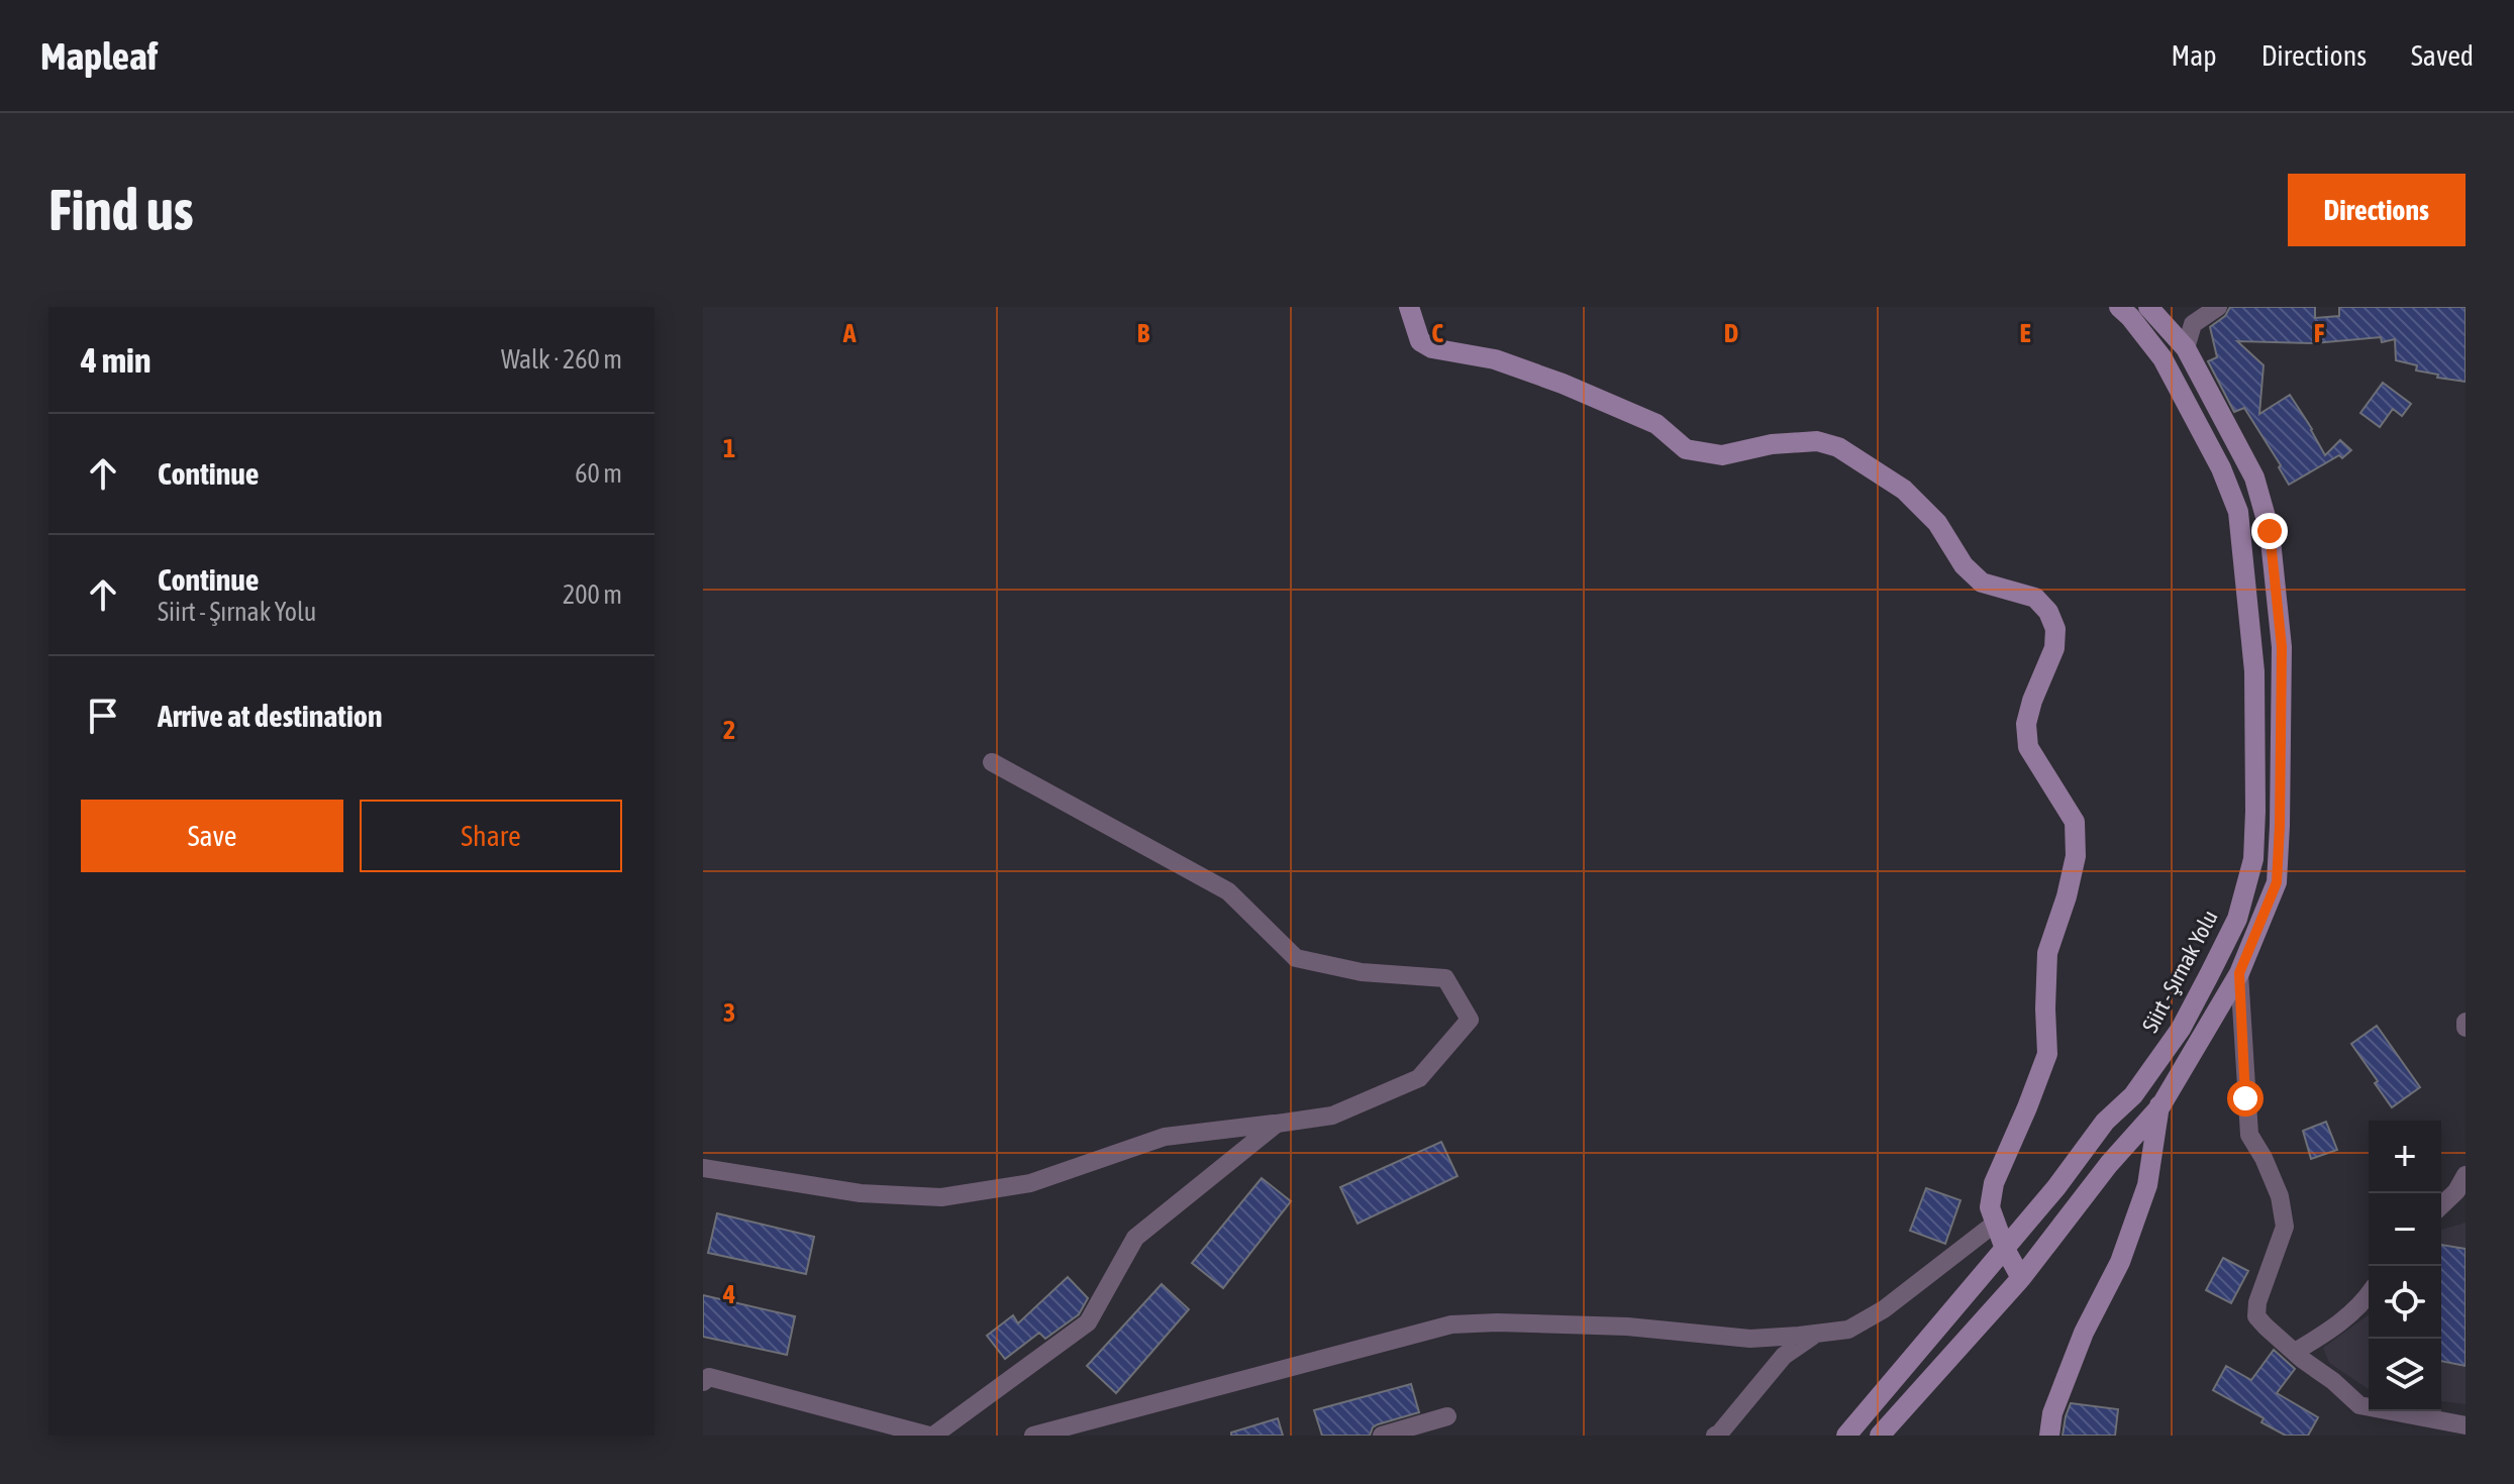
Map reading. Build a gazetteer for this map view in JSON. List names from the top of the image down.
{
  "streets": {
    "street": ["Siirt - Şırnak Yolu"]
  },
  "page": {
    "header": "Mapleaf",
    "nav": ["Map", "Directions", "Saved"],
    "buttons": [
      "Directions",
      ["Save", "Share"]
    ],
    "title": "Find us",
    "heading": ["4 min", "Walk · 260 m"],
    "list": [
      ["Continue", "60 m"],
      ["Continue", "Siirt - Şırnak Yolu", "200 m"],
      "Arrive at destination"
    ],
    "map_buttons": ["+", "−"]
  },
  "grid": {
    "columns": [
      "A",
      "B",
      "C",
      "D",
      "E",
      "F"
    ],
    "rows": [
      "1",
      "2",
      "3",
      "4"
    ]
  }
}
